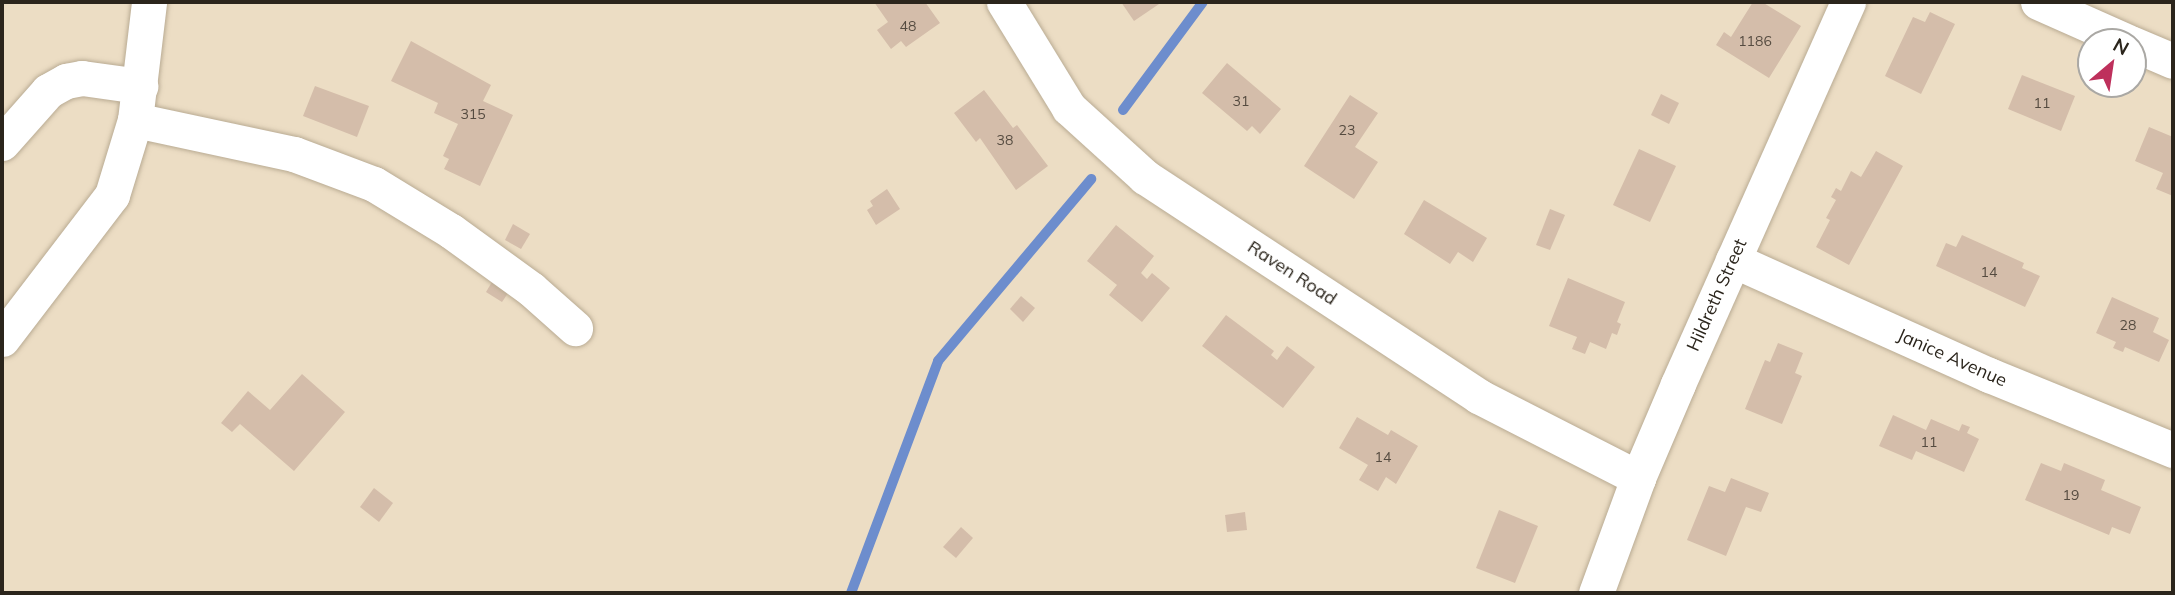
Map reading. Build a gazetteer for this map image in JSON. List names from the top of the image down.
{
  "streets": {
    "street": ["Raven Road", "Hildreth Street", "Janice Avenue"]
  },
  "crossings": [
    ["Raven Road", "Hildreth Street"],
    ["Hildreth Street", "Janice Avenue"]
  ],
  "house_numbers": [
    "48",
    "1186",
    "31",
    "11",
    "315",
    "23",
    "38",
    "14",
    "28",
    "11",
    "14",
    "19"
  ],
  "north": "top right"
}
